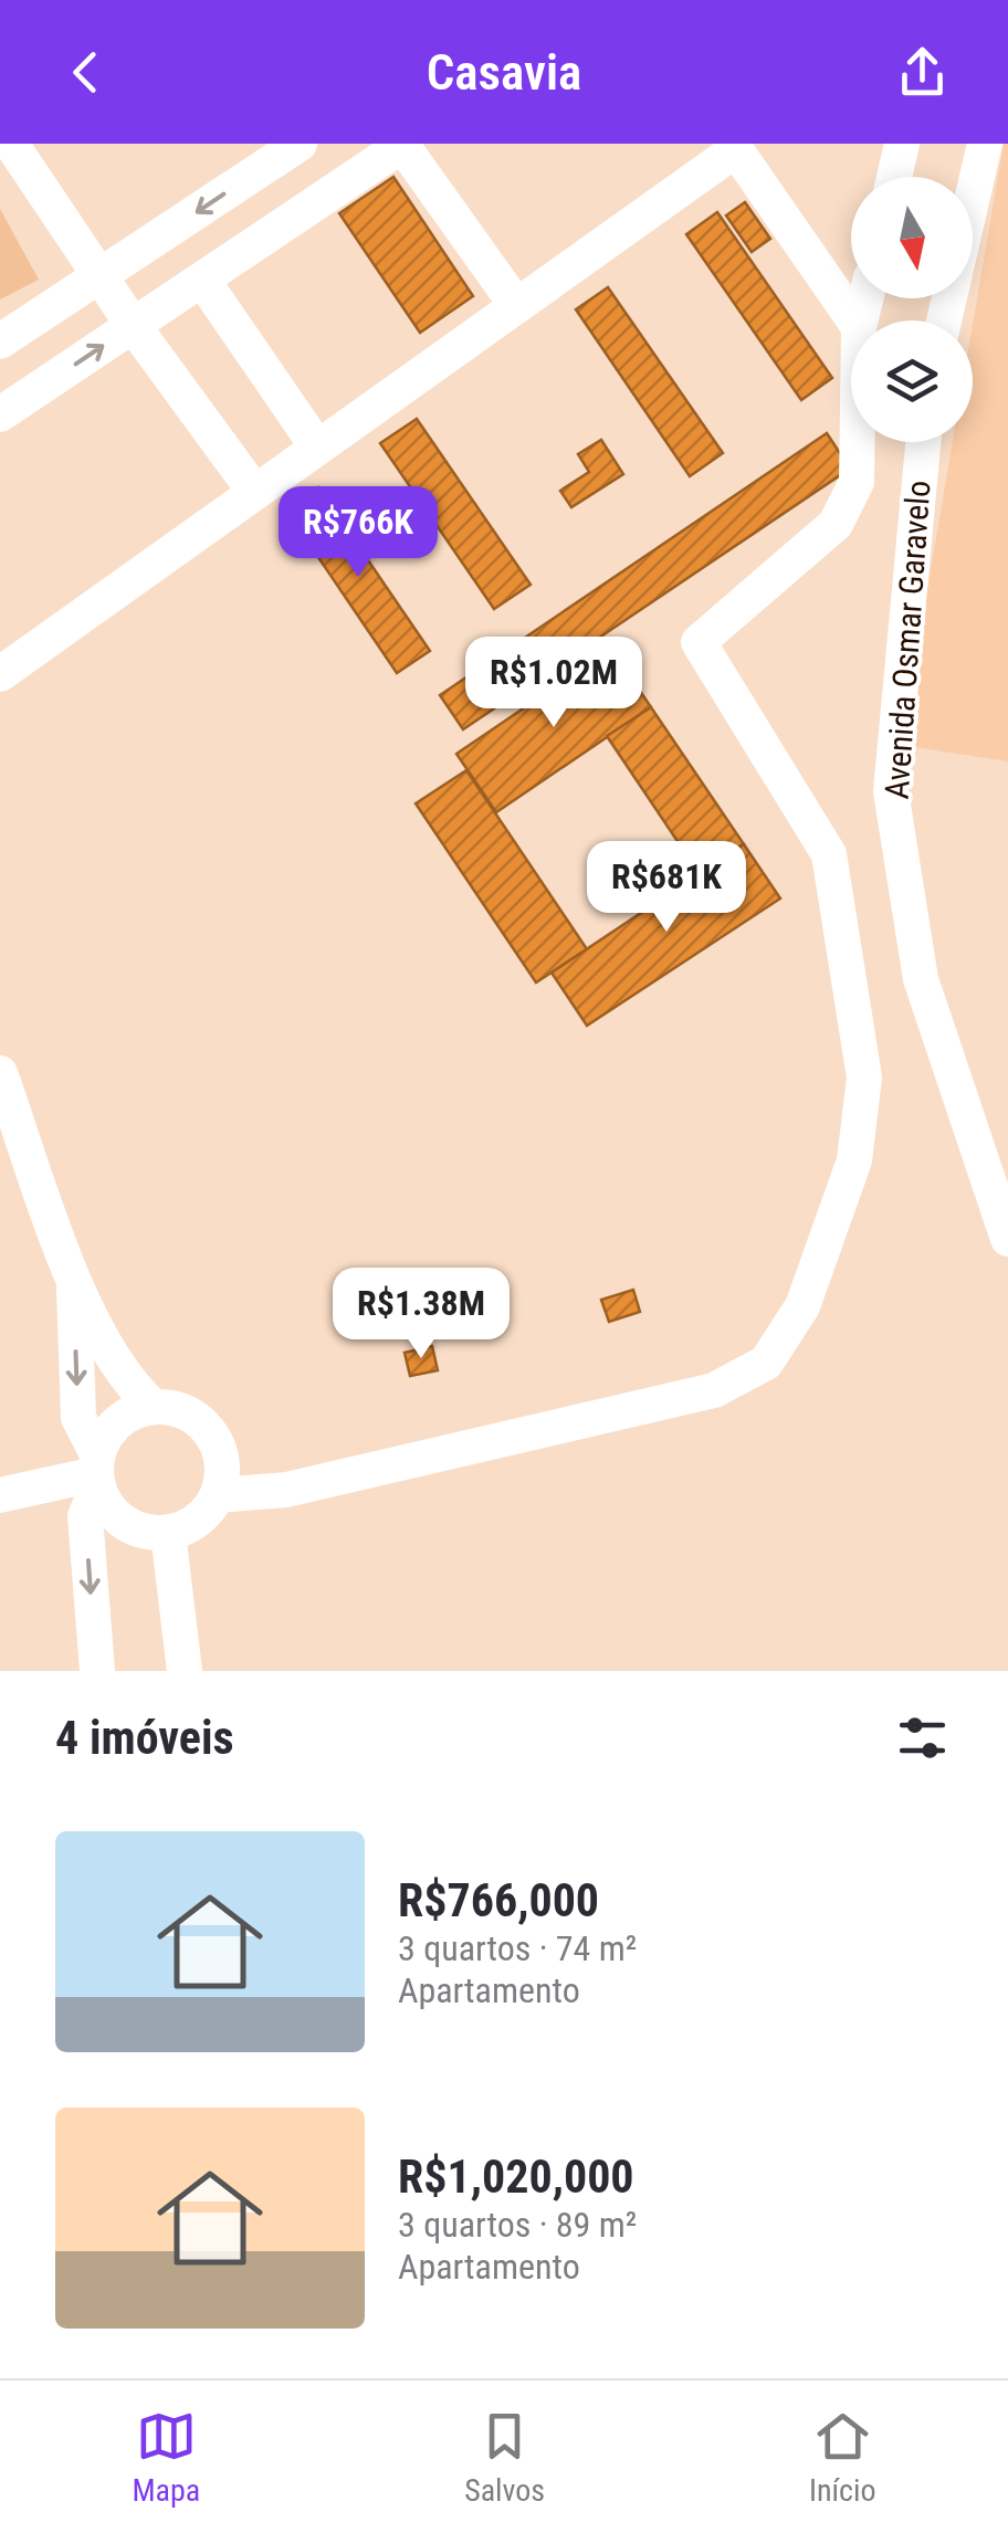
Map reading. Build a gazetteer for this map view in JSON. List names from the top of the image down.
{
  "streets": {
    "street": ["Avenida Osmar Garavelo"]
  },
  "north": "bottom",
  "page": {
    "header": "Casavia",
    "price": [
      "R$766K",
      "R$1.02M",
      "R$681K",
      "R$1.38M"
    ],
    "heading": "4 imóveis",
    "list": [
      {
        "name": "R$766,000",
        "note": "3 quartos · 74 m² · Apartamento"
      },
      {
        "name": "R$1,020,000",
        "note": "3 quartos · 89 m² · Apartamento"
      }
    ],
    "tabs": ["Mapa", "Salvos", "Início"]
  }
}
